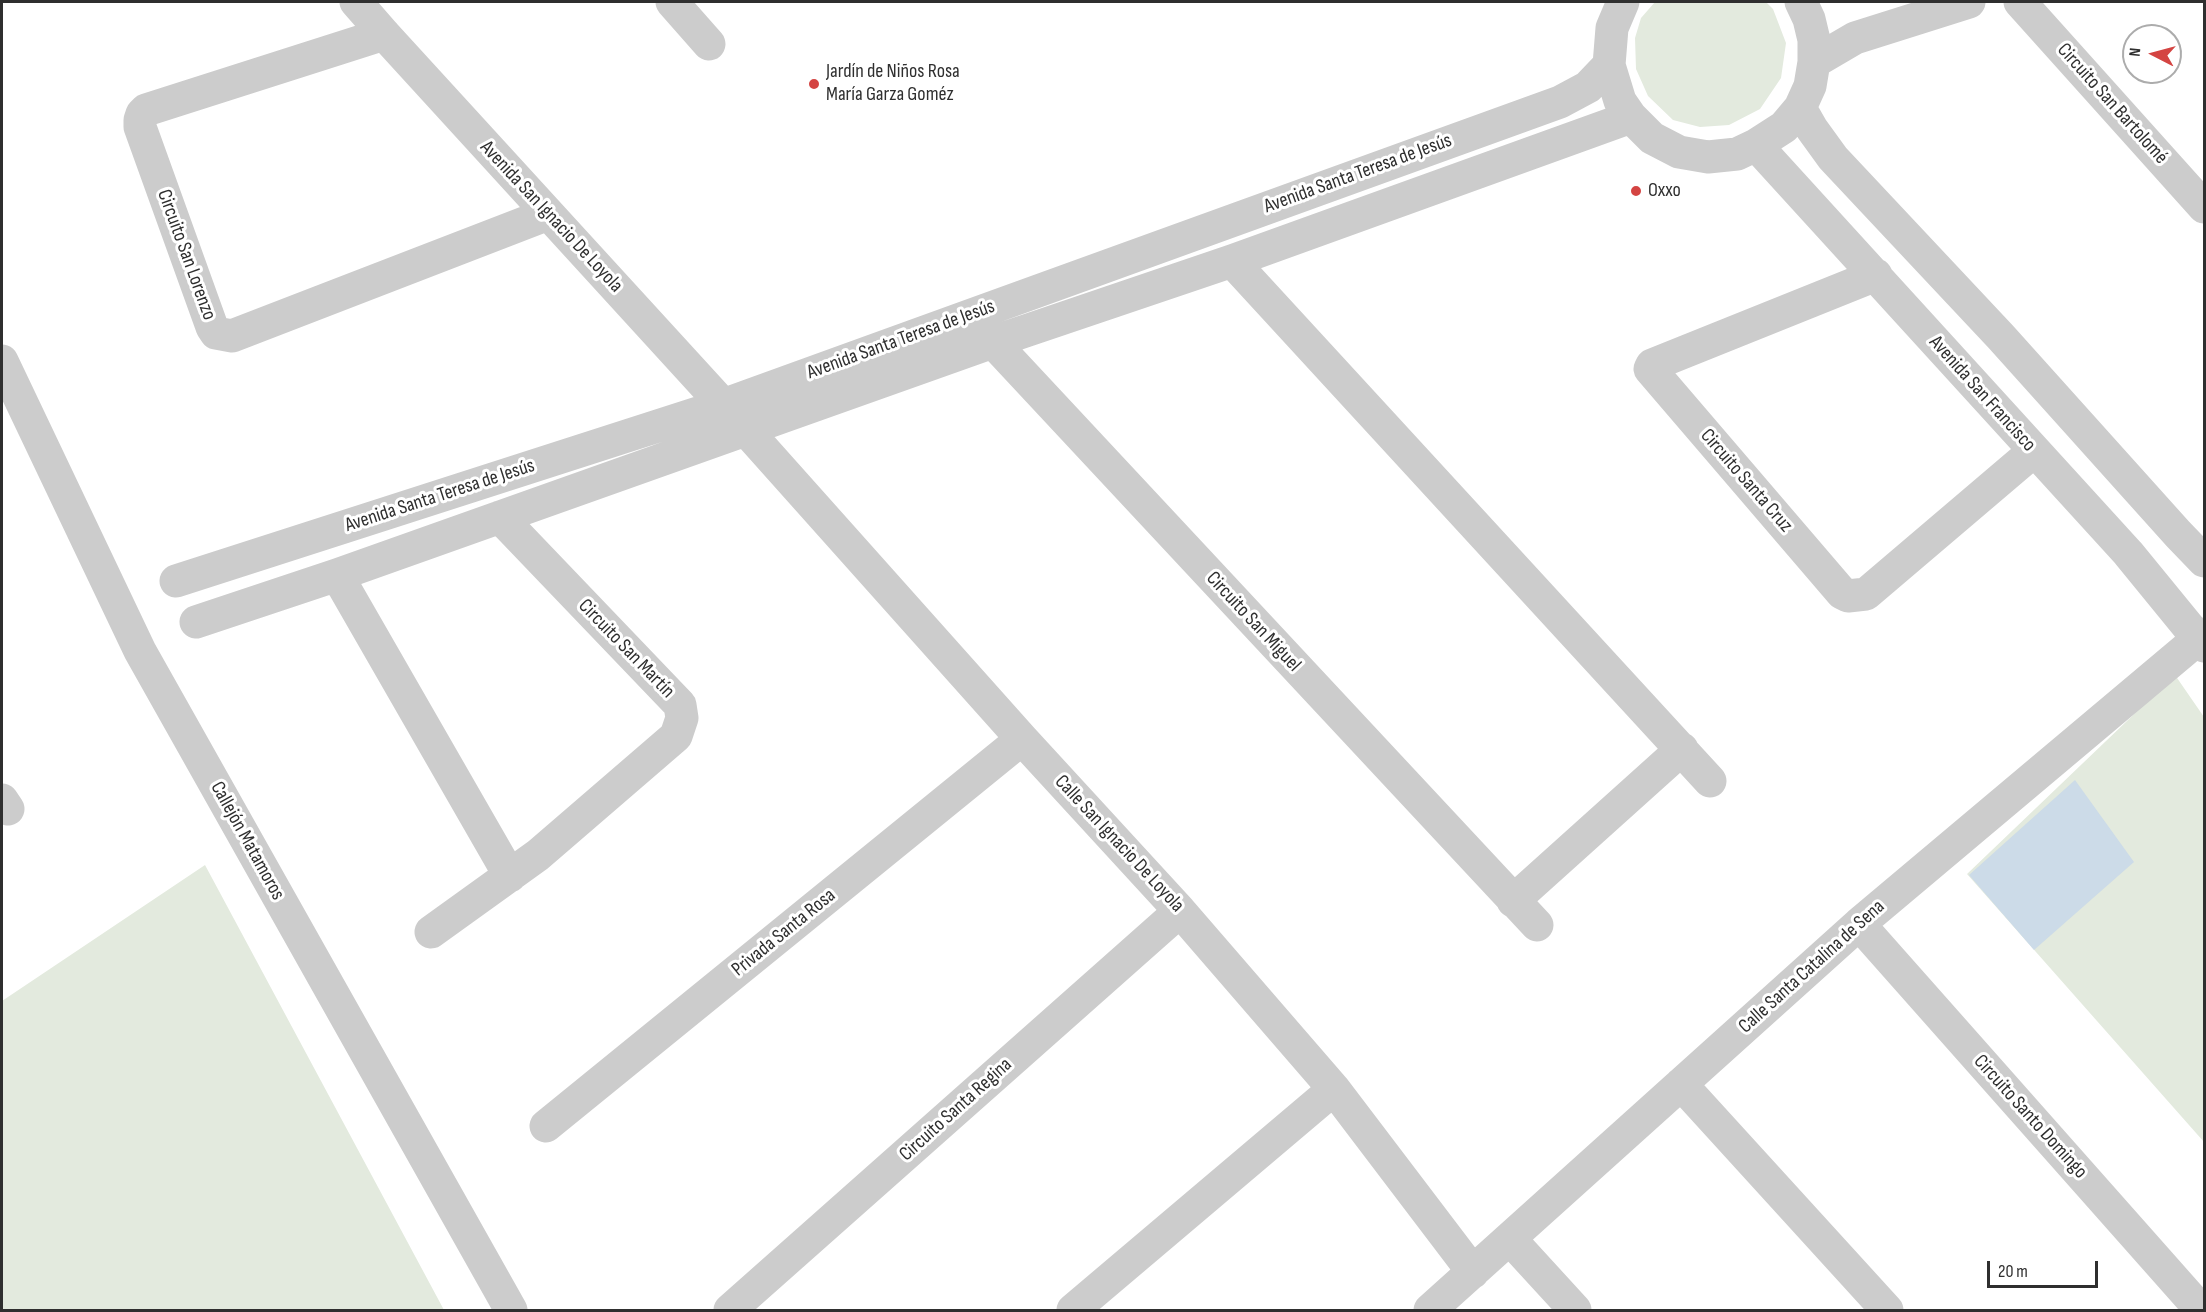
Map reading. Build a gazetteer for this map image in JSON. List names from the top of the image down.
{
  "streets": {
    "street": [
      "Circuito San Bartolomé",
      "Avenida Santa Teresa de Jesús",
      "Avenida San Ignacio De Loyola",
      "Circuito San Lorenzo",
      "Avenida San Francisco",
      "Circuito Santa Cruz",
      "Circuito San Miguel",
      "Circuito San Martín",
      "Callejón Matamoros",
      "Calle San Ignacio De Loyola",
      "Privada Santa Rosa",
      "Calle Santa Catalina de Sena",
      "Circuito Santa Regina",
      "Circuito Santo Domingo"
    ]
  },
  "crossings": [
    ["Avenida Santa Teresa de Jesús", "Avenida San Ignacio De Loyola"],
    ["Avenida Santa Teresa de Jesús", "Circuito San Miguel"],
    ["Avenida Santa Teresa de Jesús", "Circuito San Martín"],
    ["Avenida Santa Teresa de Jesús", "Calle San Ignacio De Loyola"],
    ["Avenida San Ignacio De Loyola", "Circuito San Lorenzo"],
    ["Avenida San Ignacio De Loyola", "Calle San Ignacio De Loyola"],
    ["Avenida San Francisco", "Circuito Santa Cruz"],
    ["Avenida San Francisco", "Calle Santa Catalina de Sena"],
    ["Calle San Ignacio De Loyola", "Privada Santa Rosa"],
    ["Calle San Ignacio De Loyola", "Calle Santa Catalina de Sena"],
    ["Calle San Ignacio De Loyola", "Circuito Santa Regina"],
    ["Calle Santa Catalina de Sena", "Circuito Santo Domingo"]
  ],
  "places": ["Jardín de Niños Rosa María Garza Goméz", "Oxxo"],
  "scale_bar": "20 m",
  "north": "left"
}
